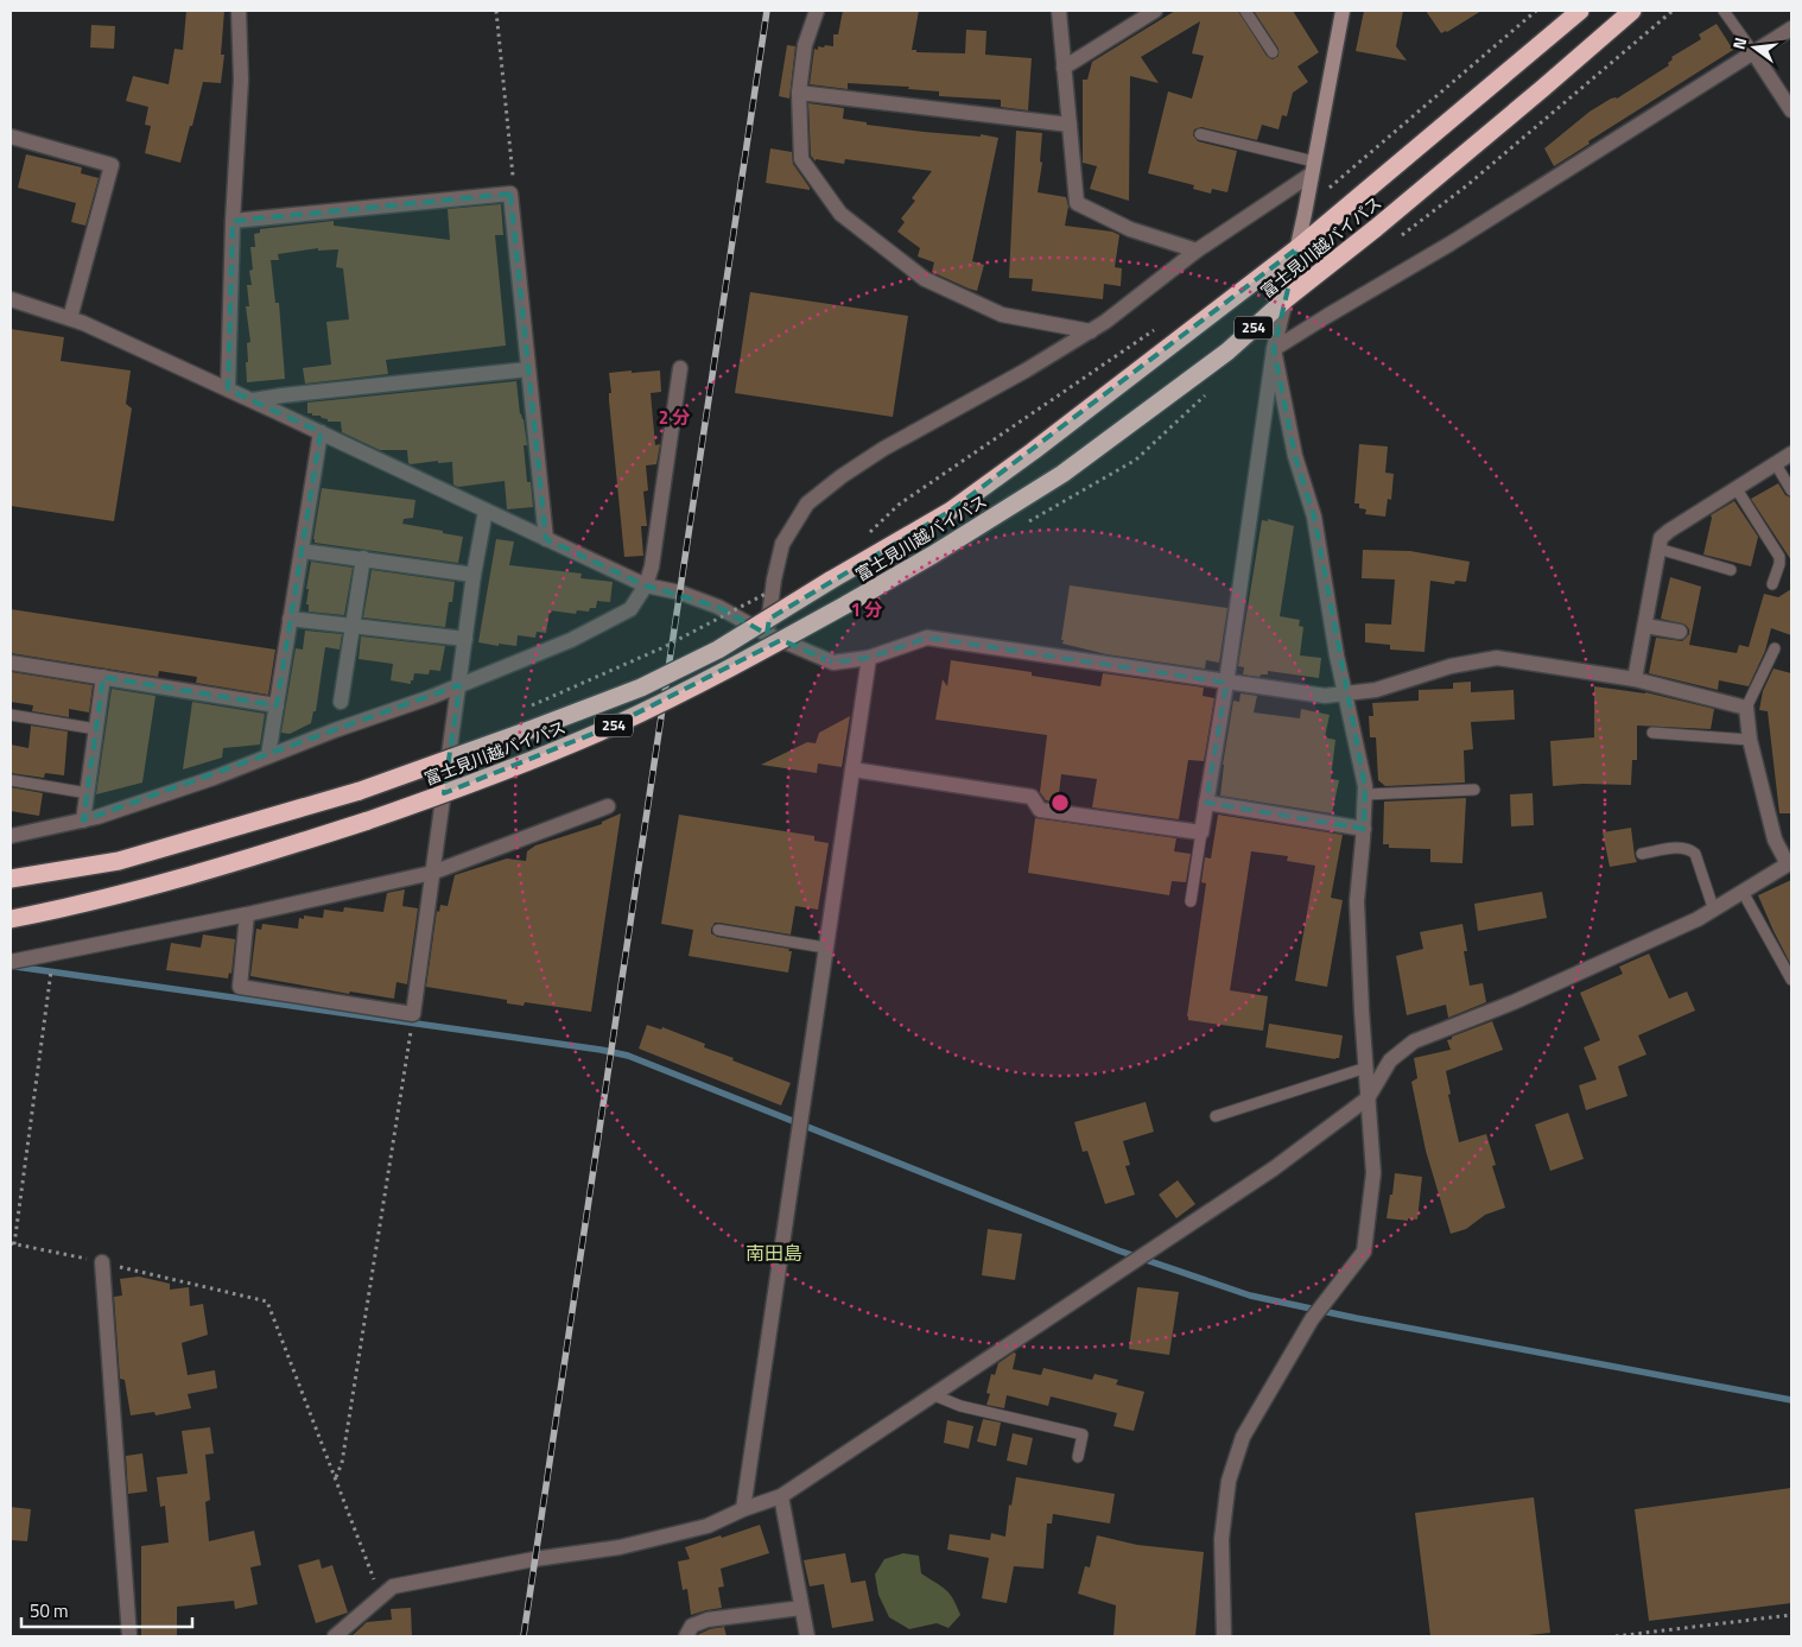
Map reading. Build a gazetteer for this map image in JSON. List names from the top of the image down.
{
  "streets": {
    "highway": ["富士見川越バイパス", "254"]
  },
  "districts": ["南田島"],
  "scale_bar": "50 m",
  "north": "left",
  "rings": ["2 分", "1 分"]
}
